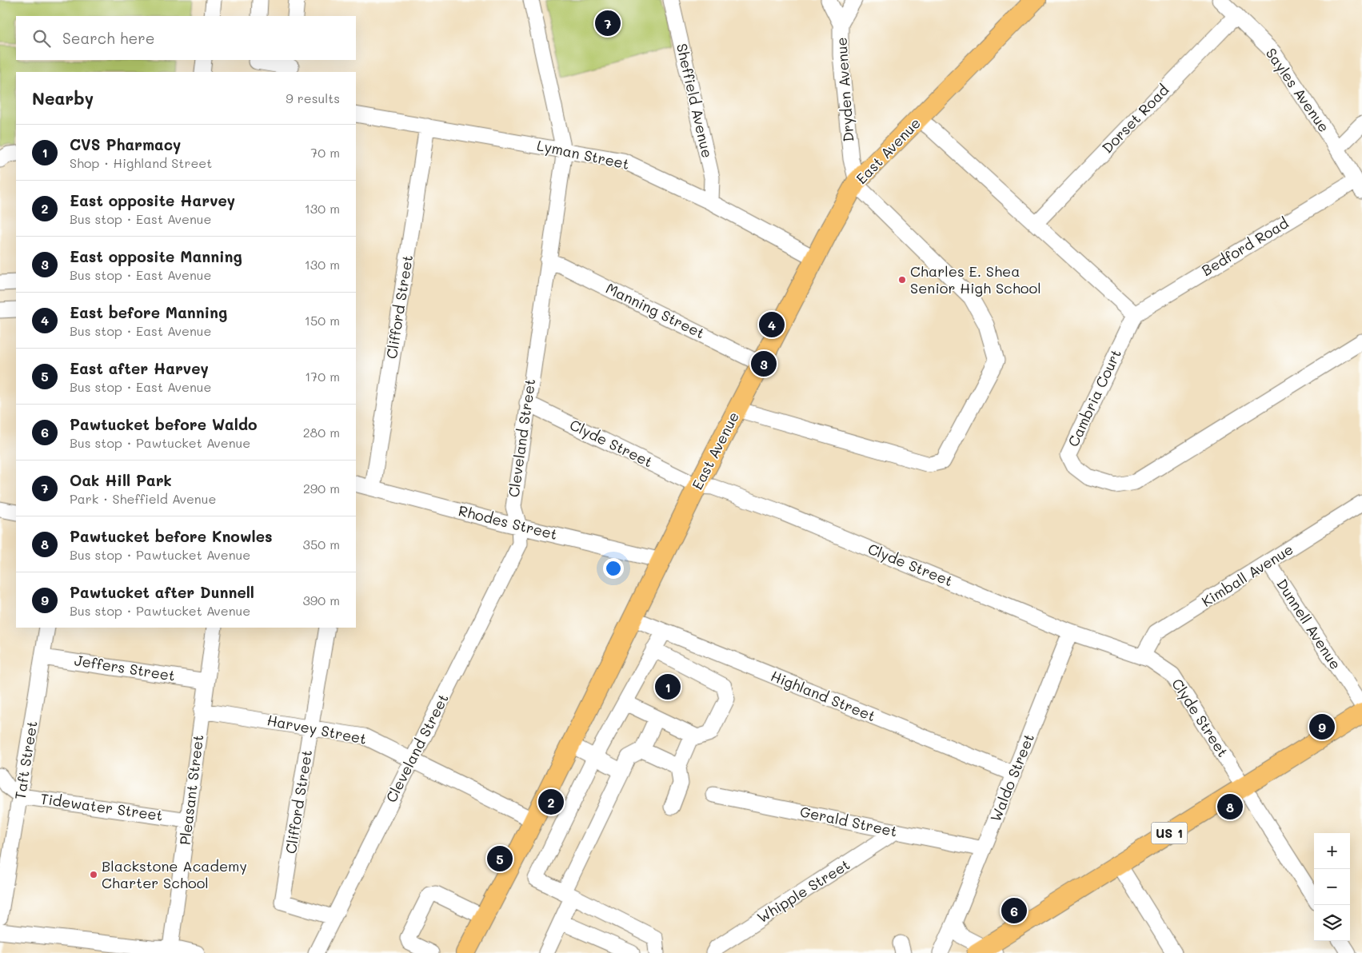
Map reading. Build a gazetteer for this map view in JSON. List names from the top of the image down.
{
  "streets": {
    "main road": ["East Avenue", "US 1"],
    "street": [
      "Dryden Avenue",
      "Sayles Avenue",
      "Sheffield Avenue",
      "Dorset Road",
      "Lyman Street",
      "Bedford Road",
      "Clifford Street",
      "Manning Street",
      "Cambria Court",
      "Cleveland Street",
      "Clyde Street",
      "Rhodes Street",
      "Kimball Avenue",
      "Dunnell Avenue",
      "Jeffers Street",
      "Highland Street",
      "Harvey Street",
      "Taft Street",
      "Waldo Street",
      "Pleasant Street",
      "Tidewater Street",
      "Gerald Street",
      "Whipple Street"
    ]
  },
  "crossings": [
    ["Dryden Avenue", "East Avenue"],
    ["Sayles Avenue", "Dorset Road"],
    ["Sayles Avenue", "Bedford Road"],
    ["Sheffield Avenue", "Lyman Street"],
    ["East Avenue", "Lyman Street"],
    ["East Avenue", "Manning Street"],
    ["East Avenue", "Clyde Street"],
    ["East Avenue", "Rhodes Street"],
    ["East Avenue", "Highland Street"],
    ["East Avenue", "Harvey Street"],
    ["Lyman Street", "Clifford Street"],
    ["Lyman Street", "Cleveland Street"],
    ["Bedford Road", "Cambria Court"],
    ["Clifford Street", "Cleveland Street"],
    ["Clifford Street", "Rhodes Street"],
    ["Clifford Street", "Harvey Street"],
    ["Manning Street", "Cleveland Street"],
    ["Cleveland Street", "Clyde Street"],
    ["Cleveland Street", "Rhodes Street"],
    ["Cleveland Street", "Harvey Street"],
    ["Clyde Street", "Kimball Avenue"],
    ["Clyde Street", "Waldo Street"],
    ["Clyde Street", "US 1"],
    ["Kimball Avenue", "Dunnell Avenue"],
    ["Jeffers Street", "Taft Street"],
    ["Jeffers Street", "Pleasant Street"],
    ["Highland Street", "Waldo Street"],
    ["Harvey Street", "Pleasant Street"],
    ["Taft Street", "Tidewater Street"],
    ["Waldo Street", "Gerald Street"],
    ["Pleasant Street", "Tidewater Street"],
    ["Gerald Street", "Whipple Street"]
  ],
  "places": ["Charles E. Shea Senior High School", "Blackstone Academy Charter School"],
  "page": {
    "pins": [
      "7",
      "4",
      "3",
      "1",
      "9",
      "2",
      "8",
      "5",
      "6"
    ],
    "search": "Search here",
    "heading": ["Nearby", "9 results"],
    "list": [
      {
        "mark": "1",
        "name": "CVS Pharmacy",
        "note": "Shop · Highland Street",
        "value": "70 m"
      },
      {
        "mark": "2",
        "name": "East opposite Harvey",
        "note": "Bus stop · East Avenue",
        "value": "130 m"
      },
      {
        "mark": "3",
        "name": "East opposite Manning",
        "note": "Bus stop · East Avenue",
        "value": "130 m"
      },
      {
        "mark": "4",
        "name": "East before Manning",
        "note": "Bus stop · East Avenue",
        "value": "150 m"
      },
      {
        "mark": "5",
        "name": "East after Harvey",
        "note": "Bus stop · East Avenue",
        "value": "170 m"
      },
      {
        "mark": "6",
        "name": "Pawtucket before Waldo",
        "note": "Bus stop · Pawtucket Avenue",
        "value": "280 m"
      },
      {
        "mark": "7",
        "name": "Oak Hill Park",
        "note": "Park · Sheffield Avenue",
        "value": "290 m"
      },
      {
        "mark": "8",
        "name": "Pawtucket before Knowles",
        "note": "Bus stop · Pawtucket Avenue",
        "value": "350 m"
      },
      {
        "mark": "9",
        "name": "Pawtucket after Dunnell",
        "note": "Bus stop · Pawtucket Avenue",
        "value": "390 m"
      }
    ],
    "map_buttons": ["+", "−"]
  }
}
